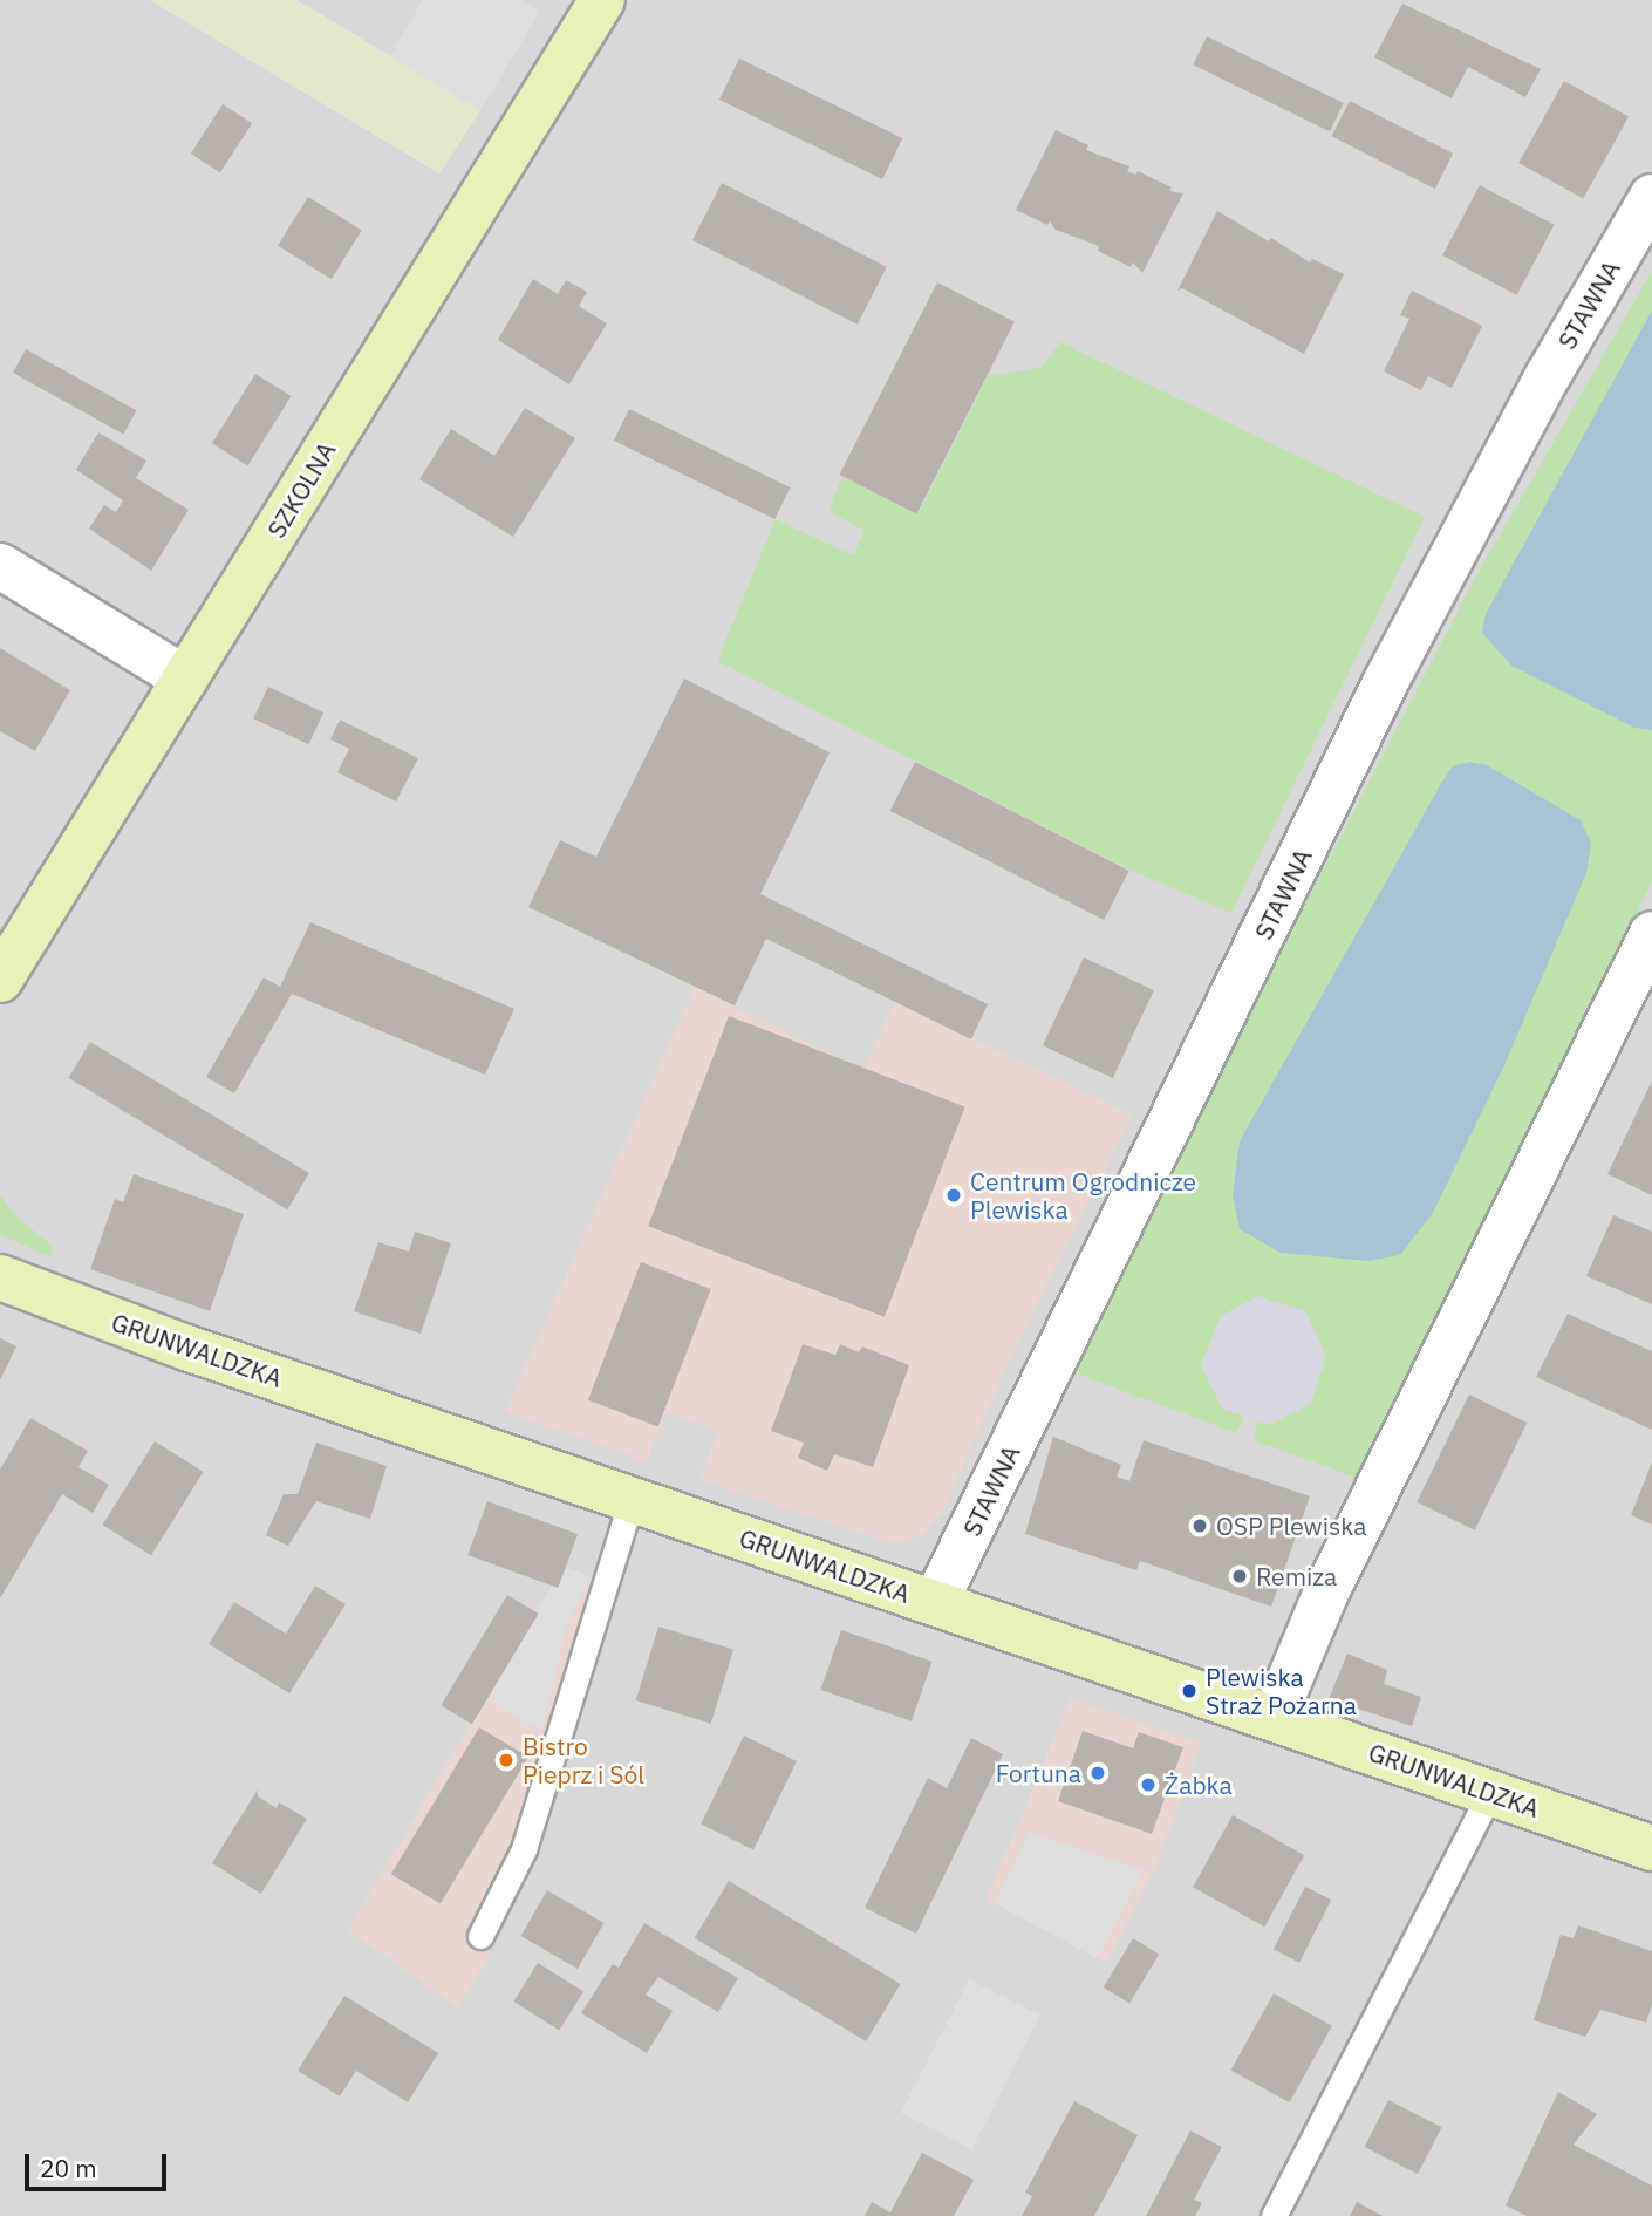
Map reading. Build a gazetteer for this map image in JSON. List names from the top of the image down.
{
  "streets": {
    "street": ["STAWNA", "SZKOLNA", "GRUNWALDZKA"]
  },
  "crossings": [
    ["STAWNA", "GRUNWALDZKA"]
  ],
  "places": [
    "Centrum Ogrodnicze Plewiska",
    "OSP Plewiska",
    "Remiza",
    "Plewiska Straż Pożarna",
    "Bistro Pieprz i Sól",
    "Fortuna",
    "Żabka"
  ],
  "scale_bar": "20 m"
}
